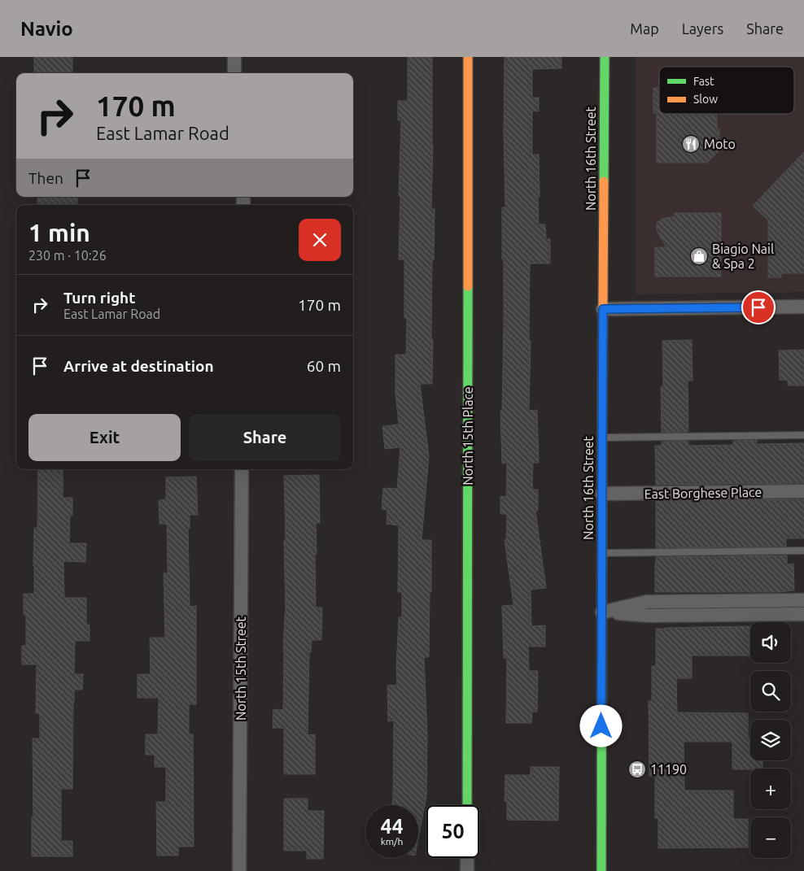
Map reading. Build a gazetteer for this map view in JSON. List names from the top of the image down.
{
  "streets": {
    "main road": ["North 16th Street", "North 15th Place"],
    "street": ["East Borghese Place", "North 15th Street"]
  },
  "crossings": [
    ["North 16th Street", "East Borghese Place"]
  ],
  "places": {
    "restaurant": ["Moto"],
    "shop": ["Biagio Nail & Spa 2"],
    "bus stop": ["11190"]
  },
  "legend": ["Fast", "Slow"],
  "page": {
    "header": "Navio",
    "nav": ["Map", "Layers", "Share"],
    "turn": ["170 m", "East Lamar Road"],
    "then": "Then",
    "heading": ["1 min", "230 m · 10:26"],
    "list": [
      {
        "name": "Turn right",
        "note": "East Lamar Road",
        "value": "170 m"
      },
      {
        "name": "Arrive at destination",
        "value": "60 m"
      }
    ],
    "buttons": ["Exit", "Share"],
    "map_buttons": ["+", "−"],
    "speed": "44 km/h",
    "limit": "50"
  }
}
